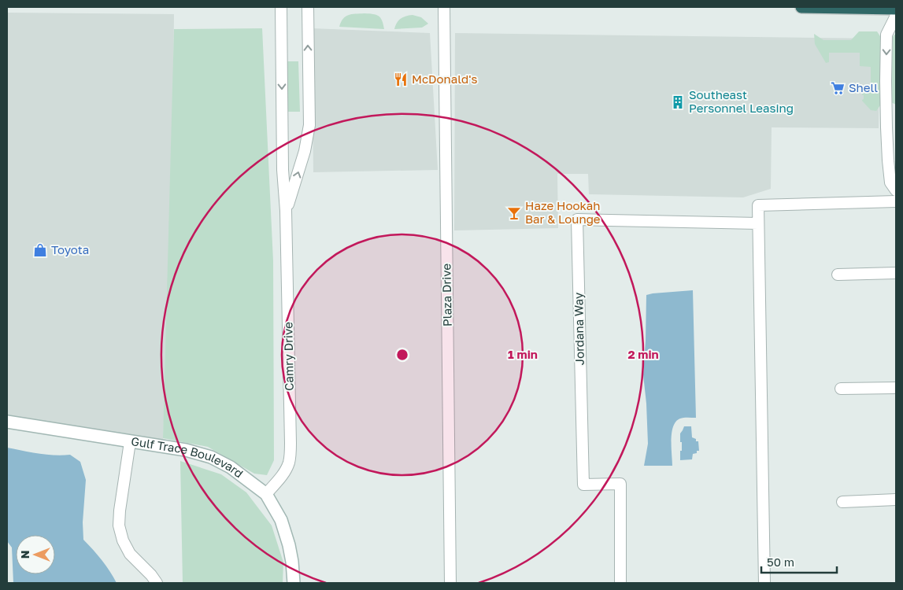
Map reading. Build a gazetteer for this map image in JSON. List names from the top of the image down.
{
  "streets": {
    "street": [
      "Plaza Drive",
      "Jordana Way",
      "Camry Drive",
      "Gulf Trace Boulevard"
    ]
  },
  "crossings": [
    ["Camry Drive", "Gulf Trace Boulevard"]
  ],
  "places": {
    "restaurant": ["McDonald's"],
    "supermarket": ["Shell"],
    "building": ["Southeast Personnel Leasing"],
    "bar": ["Haze Hookah Bar & Lounge"],
    "shop": ["Toyota"]
  },
  "scale_bar": "50 m",
  "north": "left",
  "rings": ["1 min", "2 min"]
}
